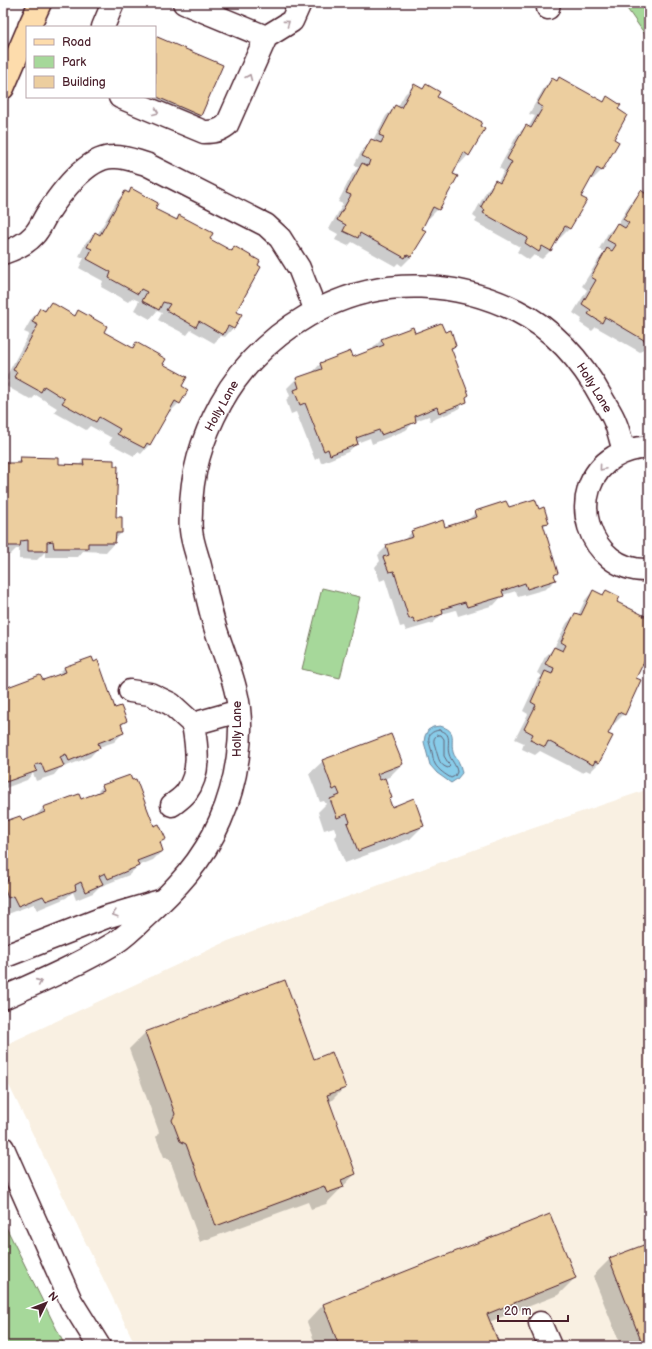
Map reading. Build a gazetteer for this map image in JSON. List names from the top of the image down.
{
  "streets": {
    "street": ["Holly Lane"]
  },
  "legend": ["Road", "Park", "Building"],
  "scale_bar": "20 m",
  "north": "top right"
}
